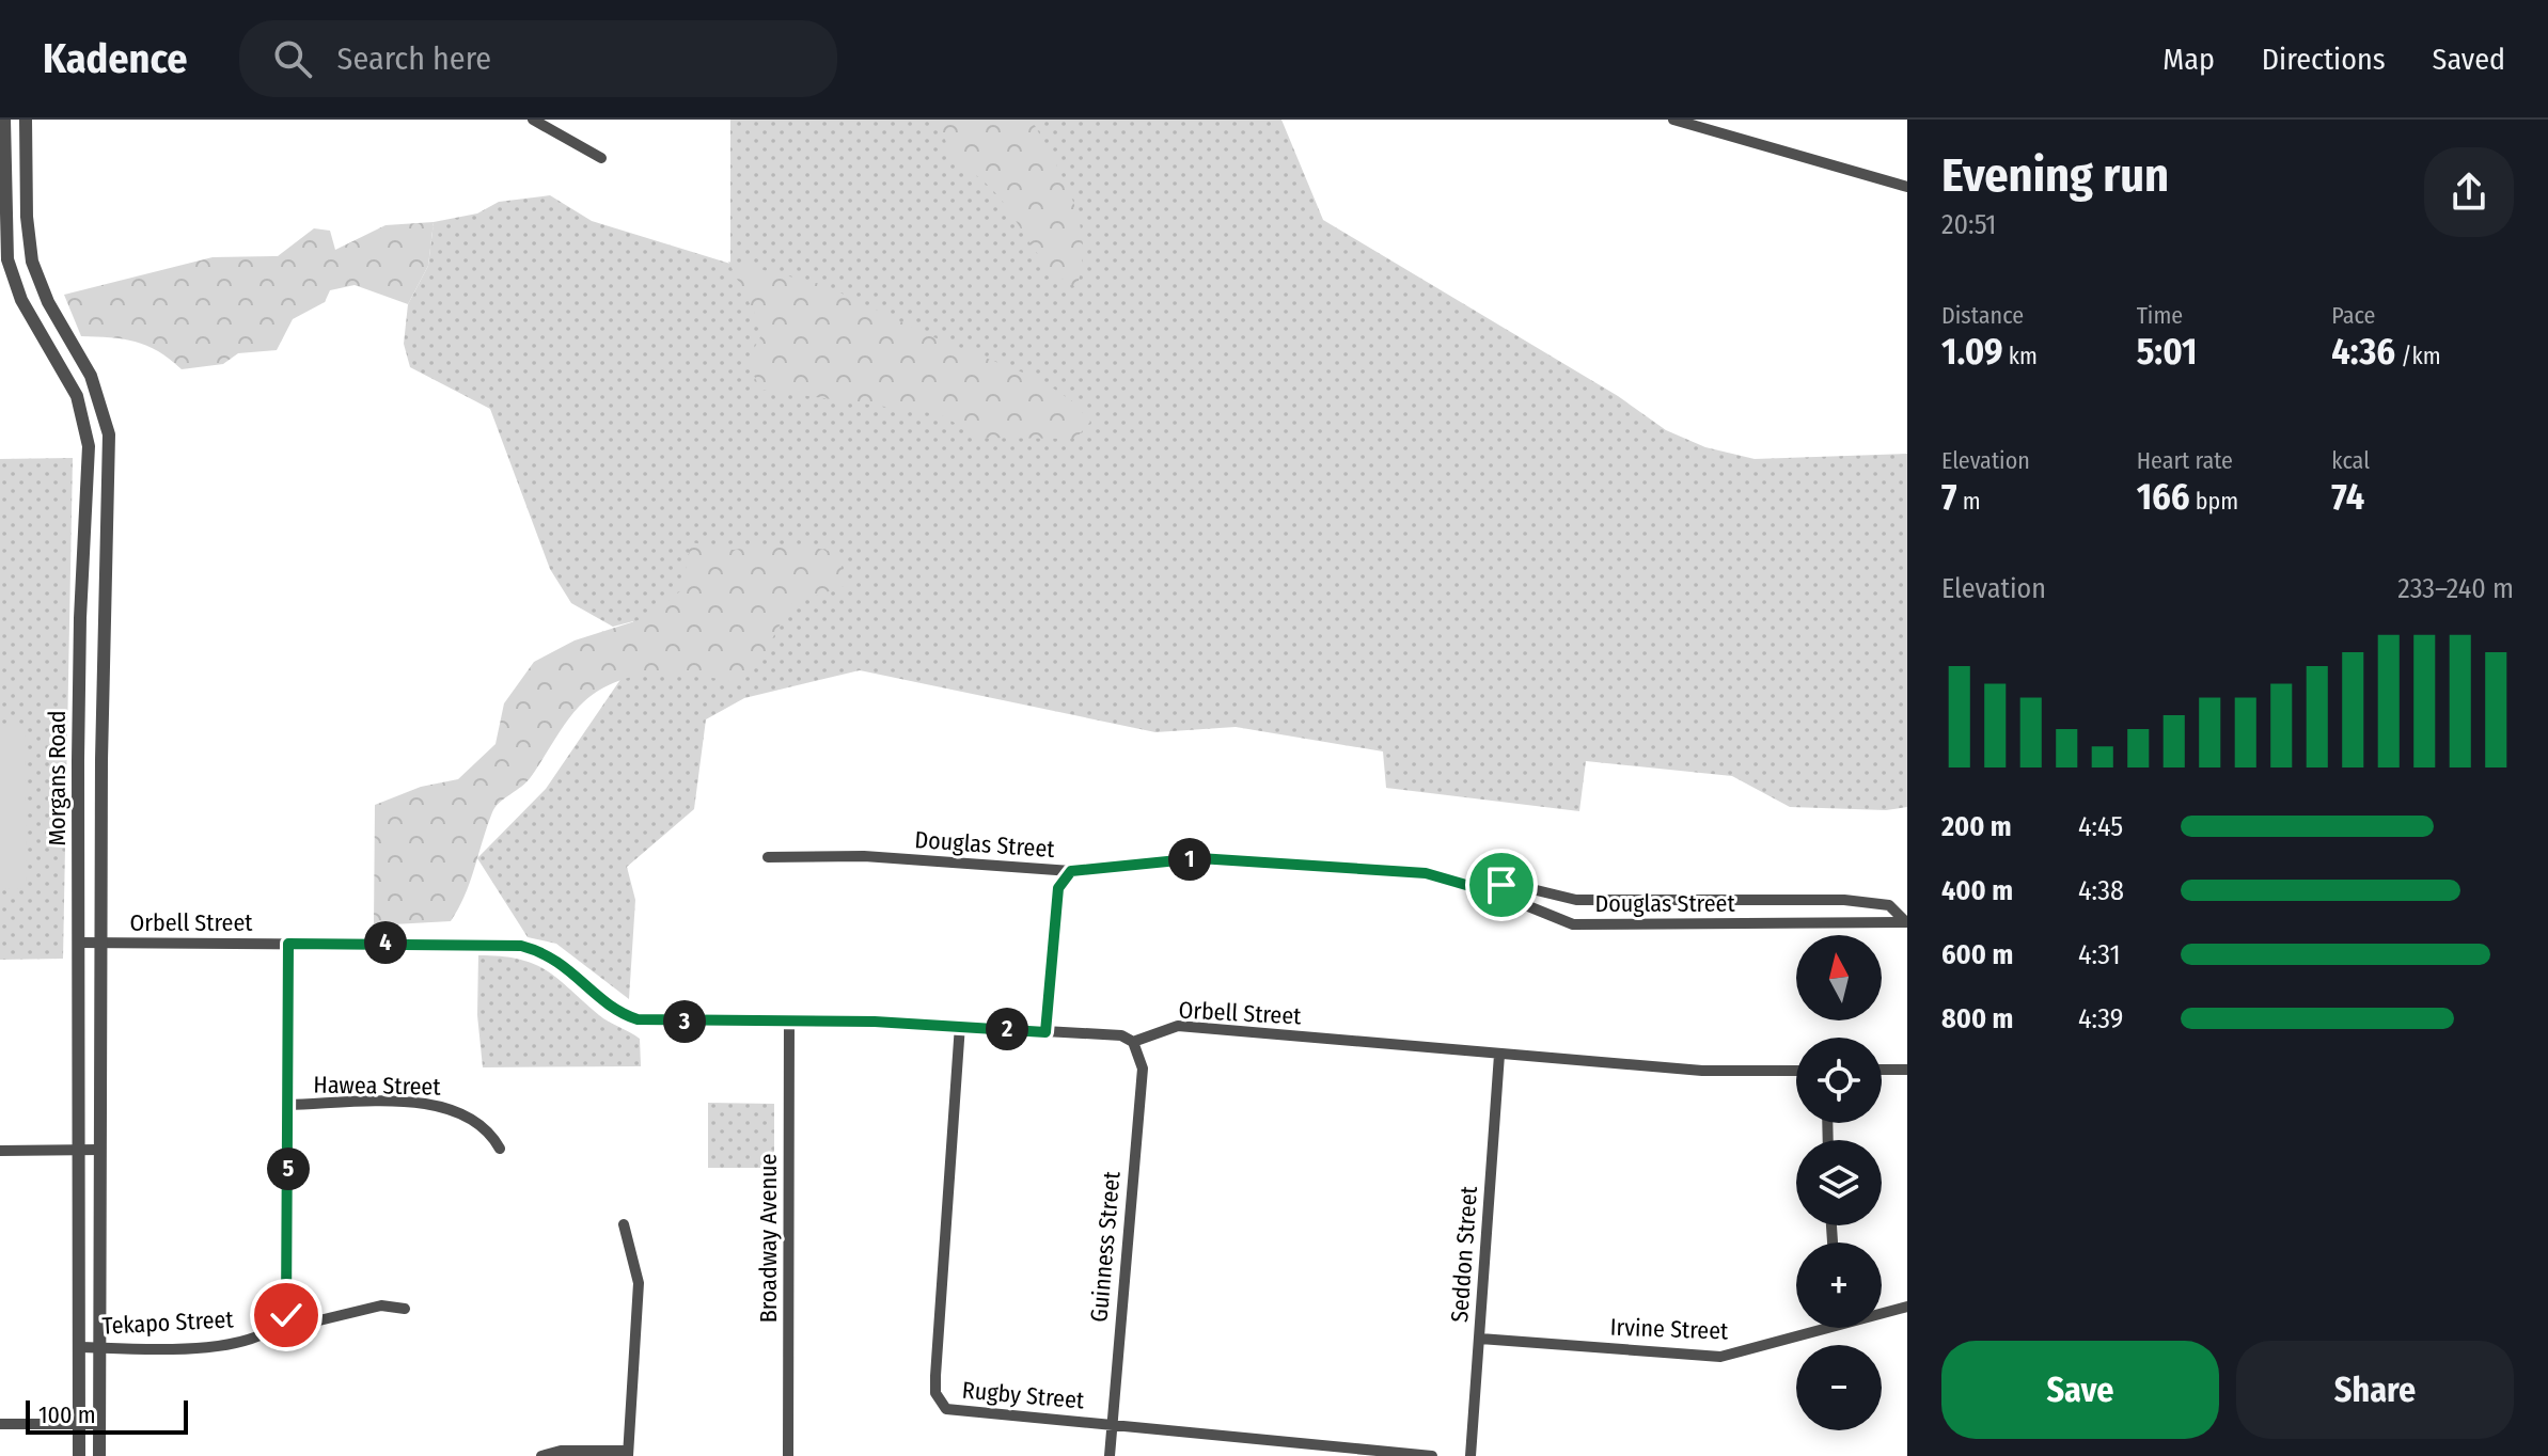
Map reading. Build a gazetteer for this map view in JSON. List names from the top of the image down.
{
  "streets": {
    "street": [
      "Morgans Road",
      "Douglas Street",
      "Orbell Street",
      "Hawea Street",
      "Broadway Avenue",
      "Guinness Street",
      "Seddon Street",
      "Tekapo Street",
      "Irvine Street",
      "Rugby Street"
    ]
  },
  "crossings": [
    ["Morgans Road", "Orbell Street"],
    ["Morgans Road", "Tekapo Street"],
    ["Orbell Street", "Broadway Avenue"],
    ["Orbell Street", "Guinness Street"],
    ["Orbell Street", "Seddon Street"],
    ["Orbell Street", "Rugby Street"],
    ["Guinness Street", "Rugby Street"],
    ["Seddon Street", "Irvine Street"]
  ],
  "scale_bar": "100 m",
  "north": "top",
  "page": {
    "header": "Kadence",
    "search": "Search here",
    "nav": ["Map", "Directions", "Saved"],
    "heading": ["Evening run", "20:51"],
    "stats": [
      ["Distance", "1.09 km"],
      ["Time", "5:01"],
      ["Pace", "4:36 /km"],
      ["Elevation", "7 m"],
      ["Heart rate", "166 bpm"],
      ["kcal", "74"]
    ],
    "chart": ["Elevation", "233–240 m"],
    "list": [
      {
        "name": "200 m",
        "note": "4:45"
      },
      {
        "name": "400 m",
        "note": "4:38"
      },
      {
        "name": "600 m",
        "note": "4:31"
      },
      {
        "name": "800 m",
        "note": "4:39"
      }
    ],
    "pins": [
      "1",
      "4",
      "3",
      "2",
      "5"
    ],
    "map_buttons": ["+", "−"],
    "buttons": ["Save", "Share"],
    "scale": "100 m"
  }
}
